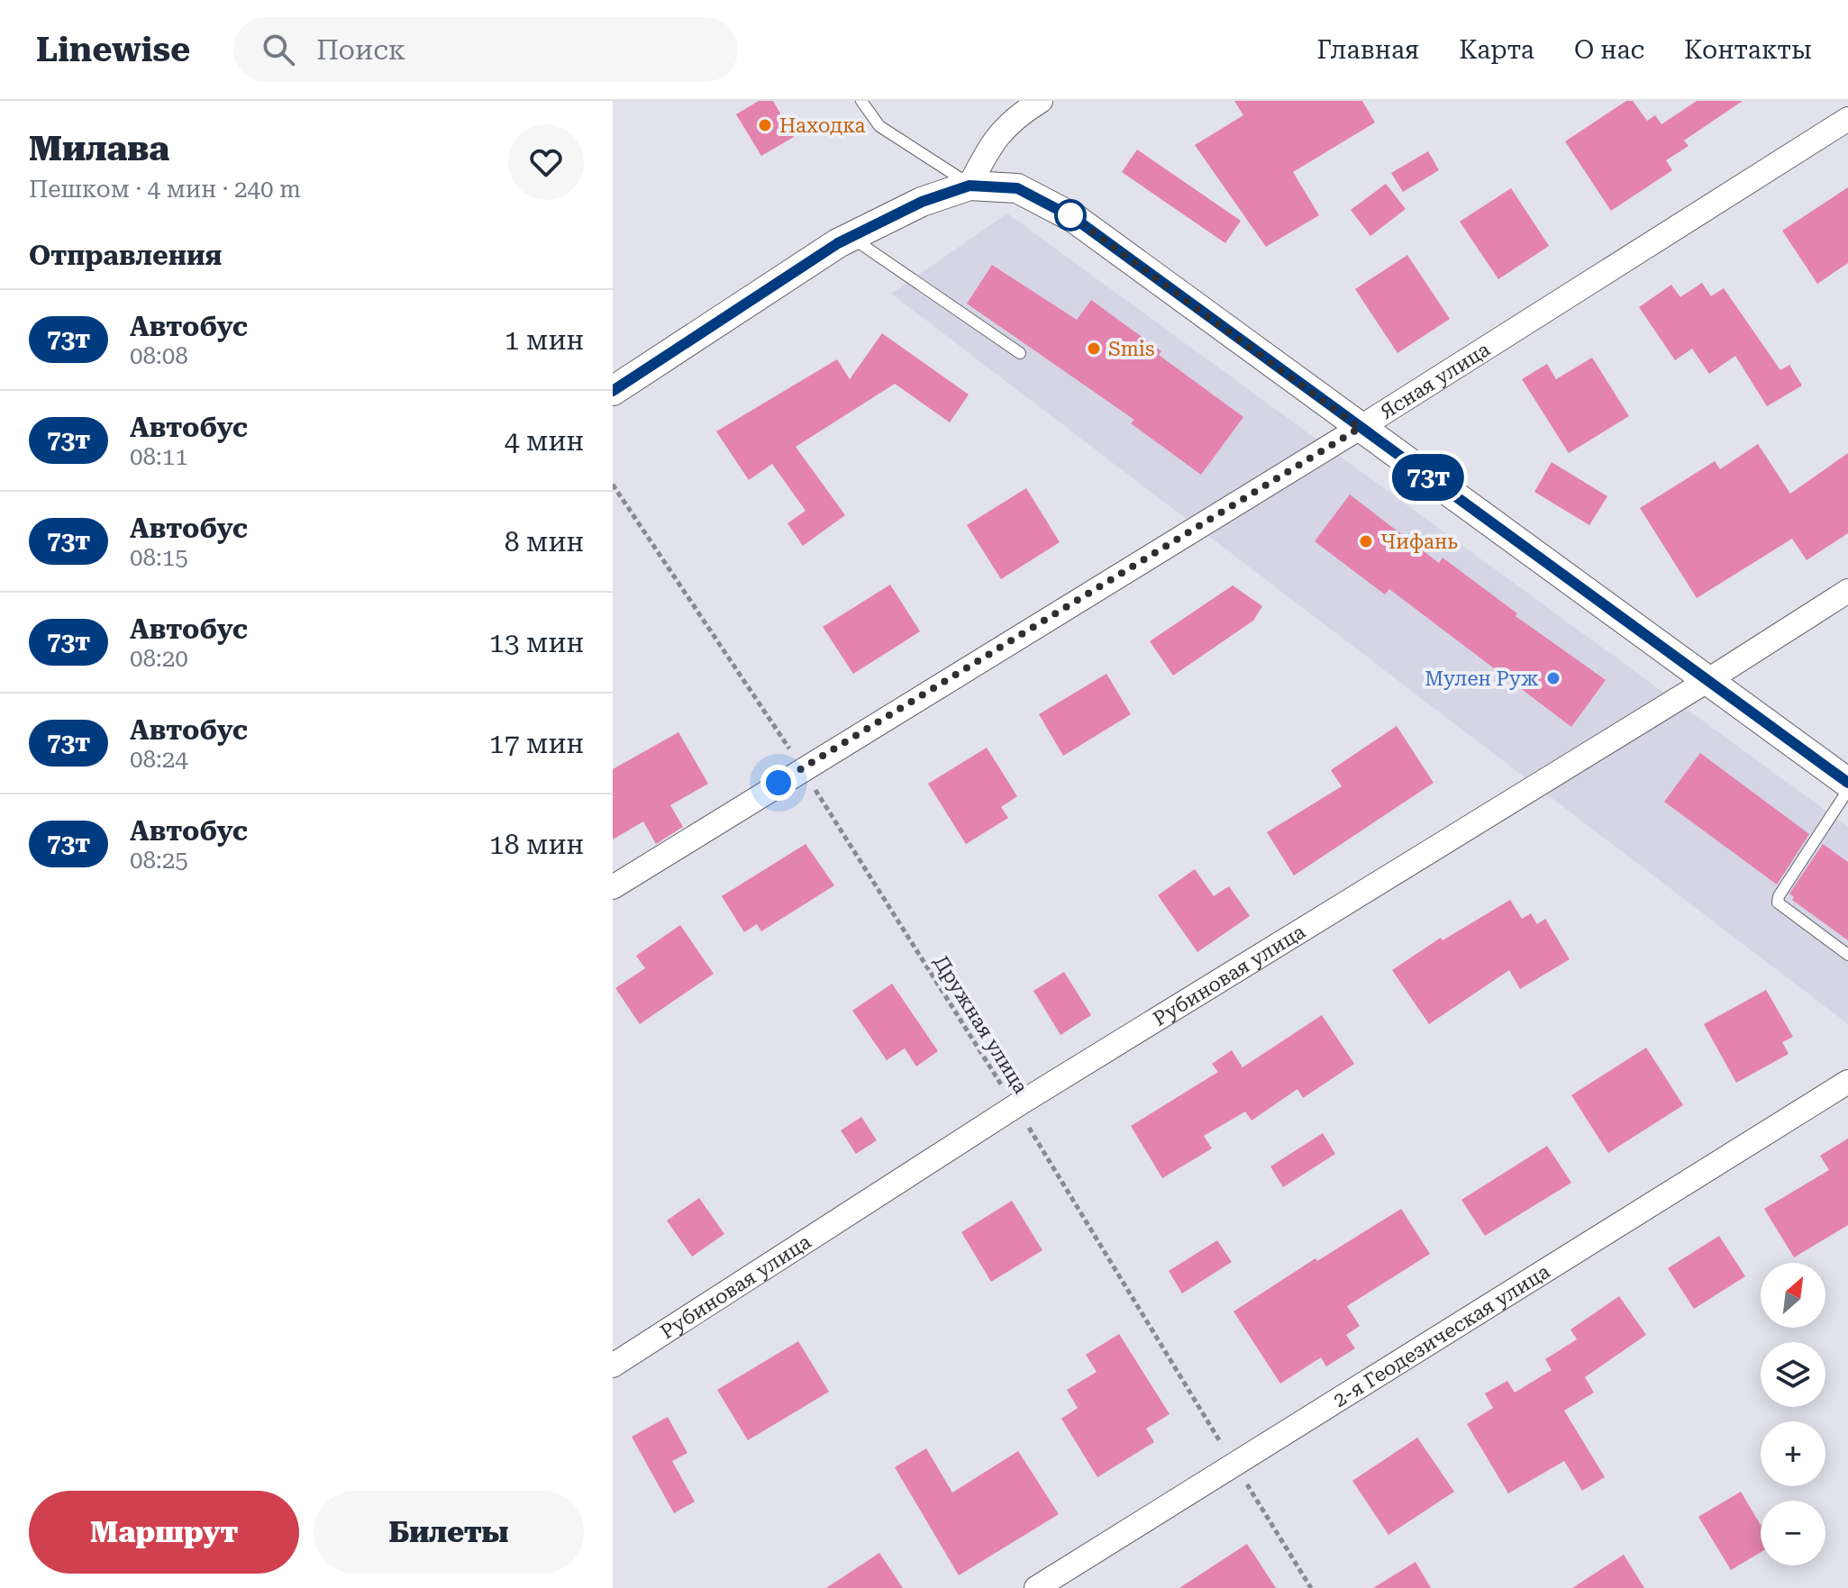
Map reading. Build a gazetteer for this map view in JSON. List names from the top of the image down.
{
  "streets": {
    "street": ["Ясная улица", "Рубиновая улица", "2-я Геодезическая улица"],
    "path": ["Дружная улица"]
  },
  "crossings": [
    ["Ясная улица", "Дружная улица"],
    ["Рубиновая улица", "Дружная улица"],
    ["Дружная улица", "2-я Геодезическая улица"]
  ],
  "places": [
    "Находка",
    "Smis",
    "Чифань",
    "Мулен Руж"
  ],
  "lines": ["bus line 73т"],
  "north": "top right",
  "page": {
    "header": "Linewise",
    "search": "Поиск",
    "nav": [
      "Главная",
      "Карта",
      "О нас",
      "Контакты"
    ],
    "heading": [
      ["Милава", "Пешком · 4 мин · 240 m"],
      "Отправления"
    ],
    "on_map": "73т",
    "list": [
      {
        "mark": "73т",
        "name": "Автобус",
        "note": "08:08",
        "value": "1 мин"
      },
      {
        "mark": "73т",
        "name": "Автобус",
        "note": "08:11",
        "value": "4 мин"
      },
      {
        "mark": "73т",
        "name": "Автобус",
        "note": "08:15",
        "value": "8 мин"
      },
      {
        "mark": "73т",
        "name": "Автобус",
        "note": "08:20",
        "value": "13 мин"
      },
      {
        "mark": "73т",
        "name": "Автобус",
        "note": "08:24",
        "value": "17 мин"
      },
      {
        "mark": "73т",
        "name": "Автобус",
        "note": "08:25",
        "value": "18 мин"
      }
    ],
    "map_buttons": ["+", "−"],
    "buttons": ["Маршрут", "Билеты"]
  }
}
